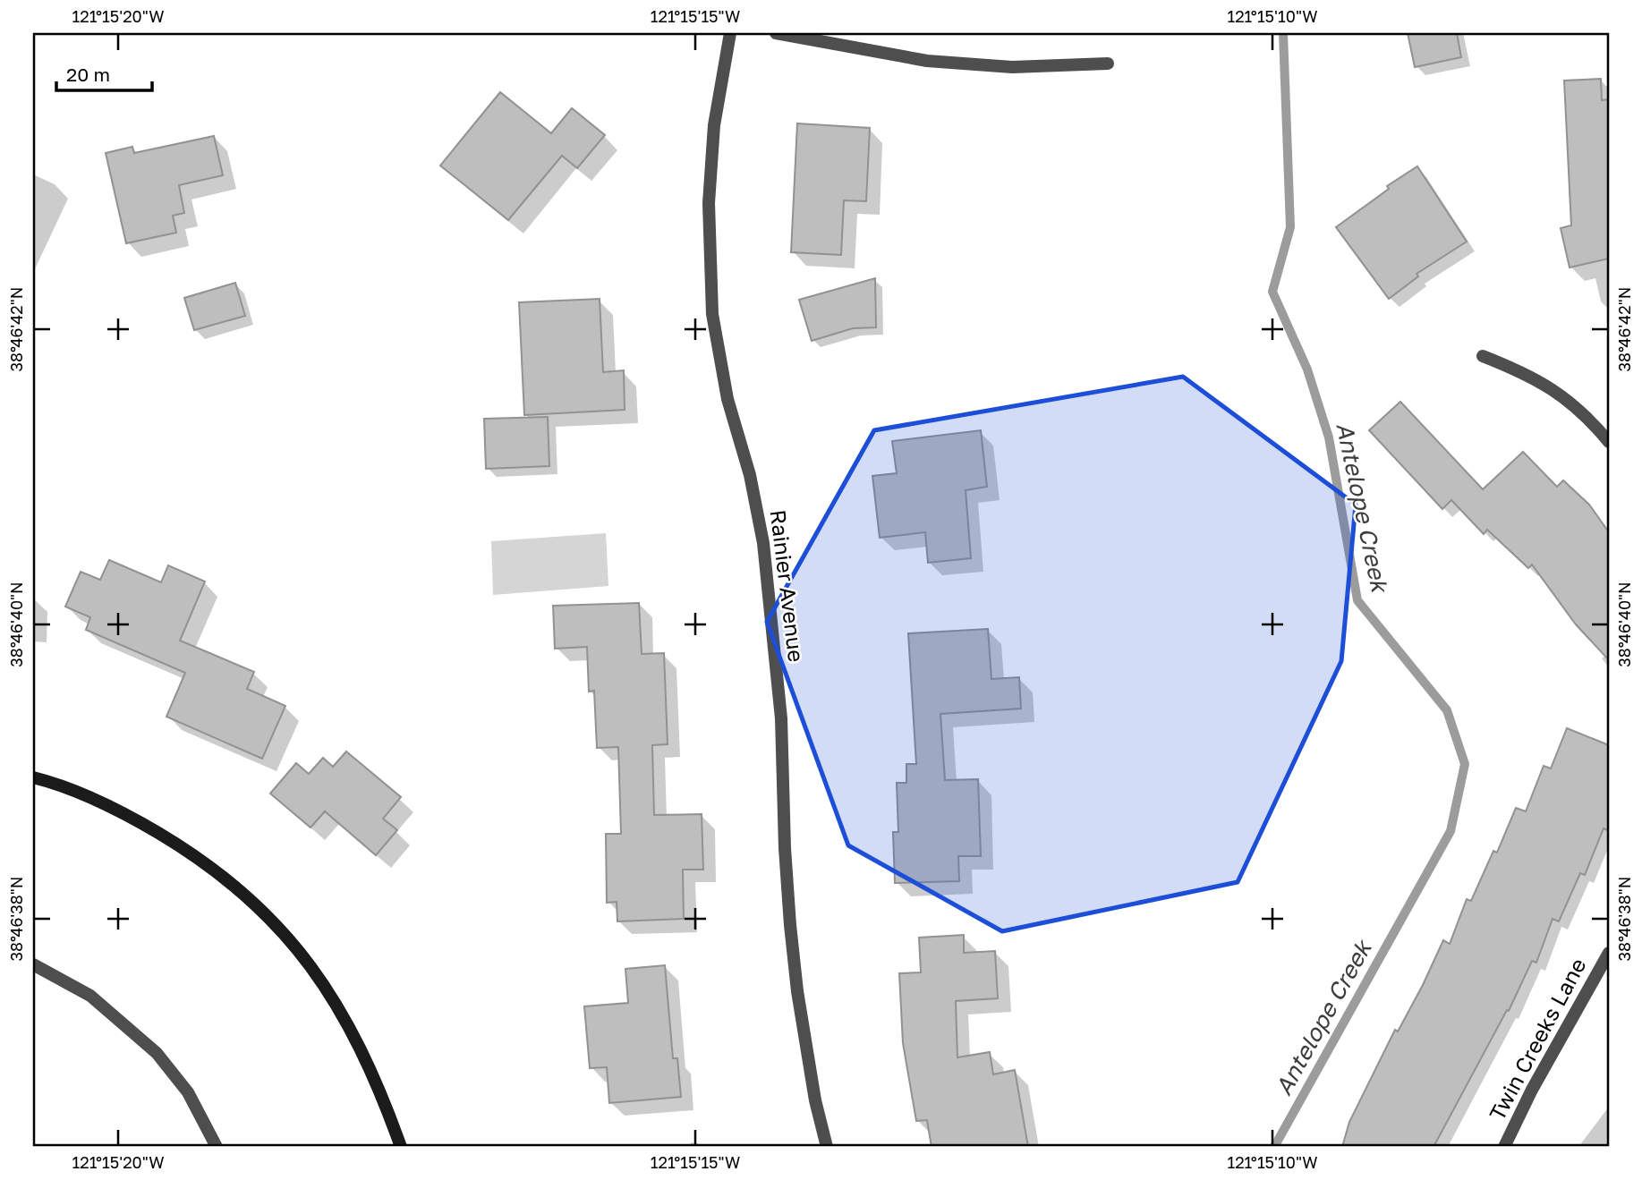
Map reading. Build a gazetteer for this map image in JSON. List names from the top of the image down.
{
  "streets": {
    "street": ["Rainier Avenue", "Twin Creeks Lane"]
  },
  "water": ["Antelope Creek"],
  "scale_bar": "20 m",
  "coordinates": [
    "121°15'20\"W",
    "121°15'15\"W",
    "121°15'10\"W",
    "38°46'42\"N",
    "38°46'40\"N",
    "38°46'38\"N"
  ]
}
